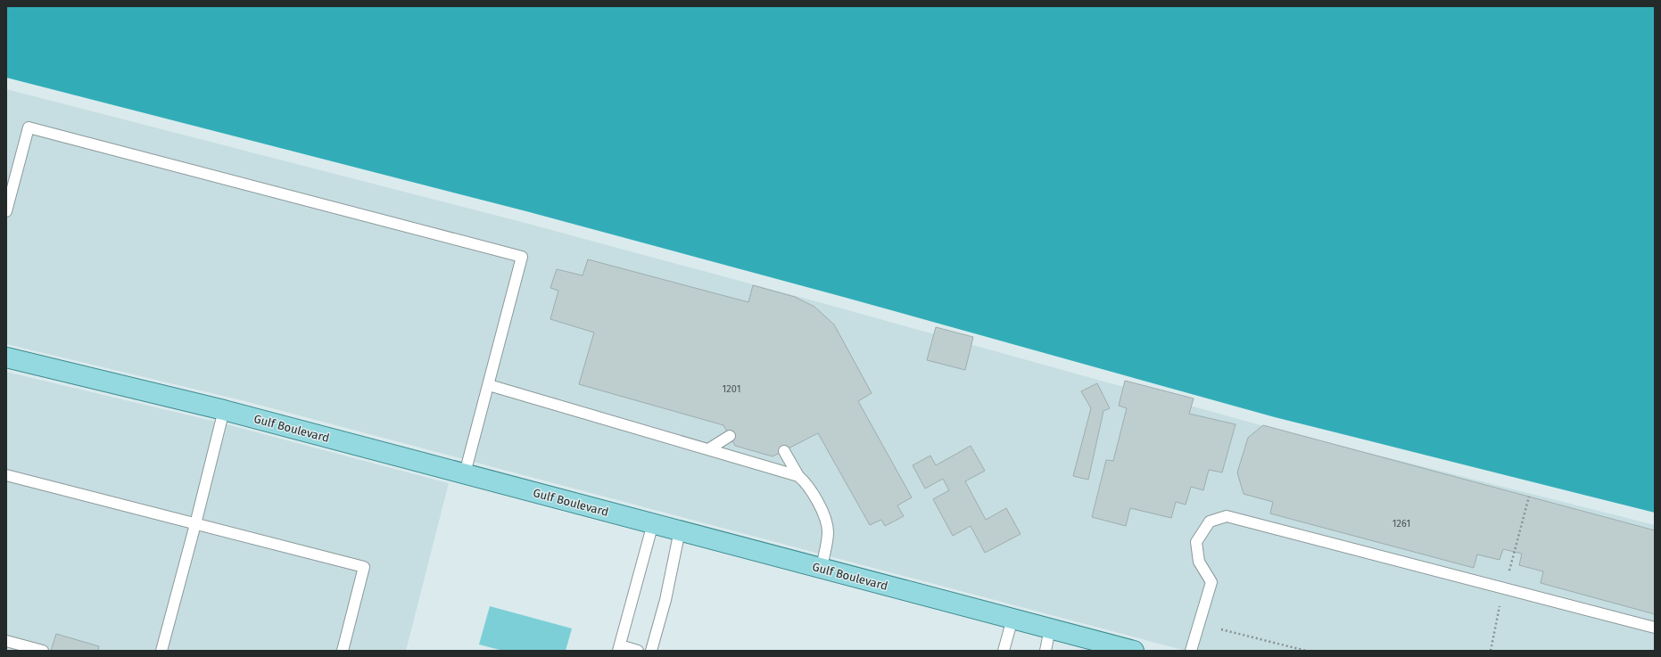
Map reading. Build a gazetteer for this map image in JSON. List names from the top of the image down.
{
  "streets": {
    "main road": ["Gulf Boulevard"]
  },
  "house_numbers": ["1201", "1261"]
}
